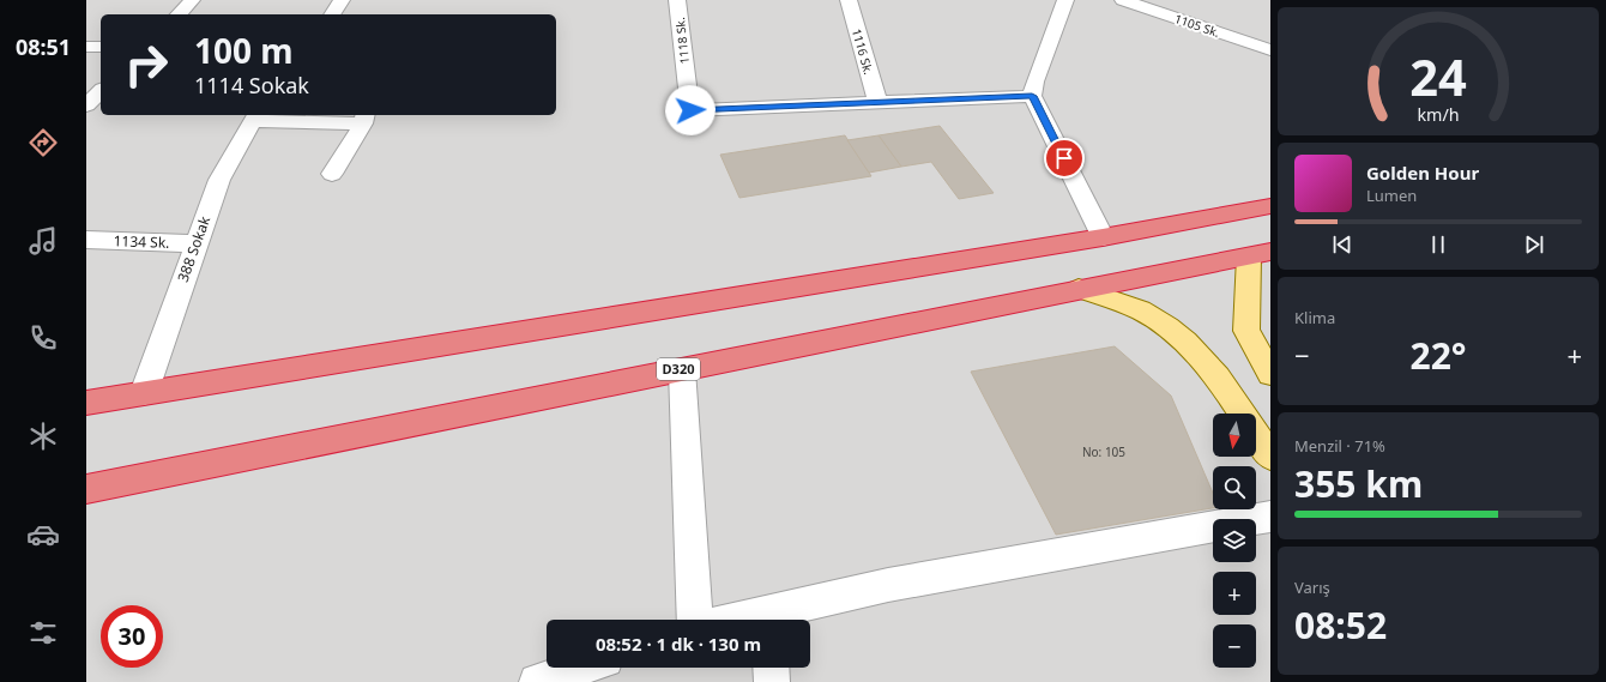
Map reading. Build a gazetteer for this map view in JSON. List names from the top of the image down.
{
  "streets": {
    "highway": ["D320"],
    "street": [
      "1105 Sk.",
      "1118 Sk.",
      "1116 Sk.",
      "1134 Sk.",
      "388 Sokak"
    ]
  },
  "crossings": [
    ["1118 Sk.", "1116 Sk."],
    ["1134 Sk.", "388 Sokak"]
  ],
  "house_numbers": ["No: 105"],
  "north": "bottom",
  "page": {
    "tabs": "08:51",
    "turn": ["100 m", "1114 Sokak"],
    "song": ["Golden Hour", "Lumen"],
    "tile": [
      "Klima",
      ["Menzil · 71%", "355 km"],
      ["Varış", "08:52"]
    ],
    "heat": ["−", "22°", "+"],
    "map_buttons": ["+", "−"],
    "limit": "30",
    "trip": "08:52 · 1 dk · 130 m",
    "gauge": ["24", "km/h"]
  }
}
